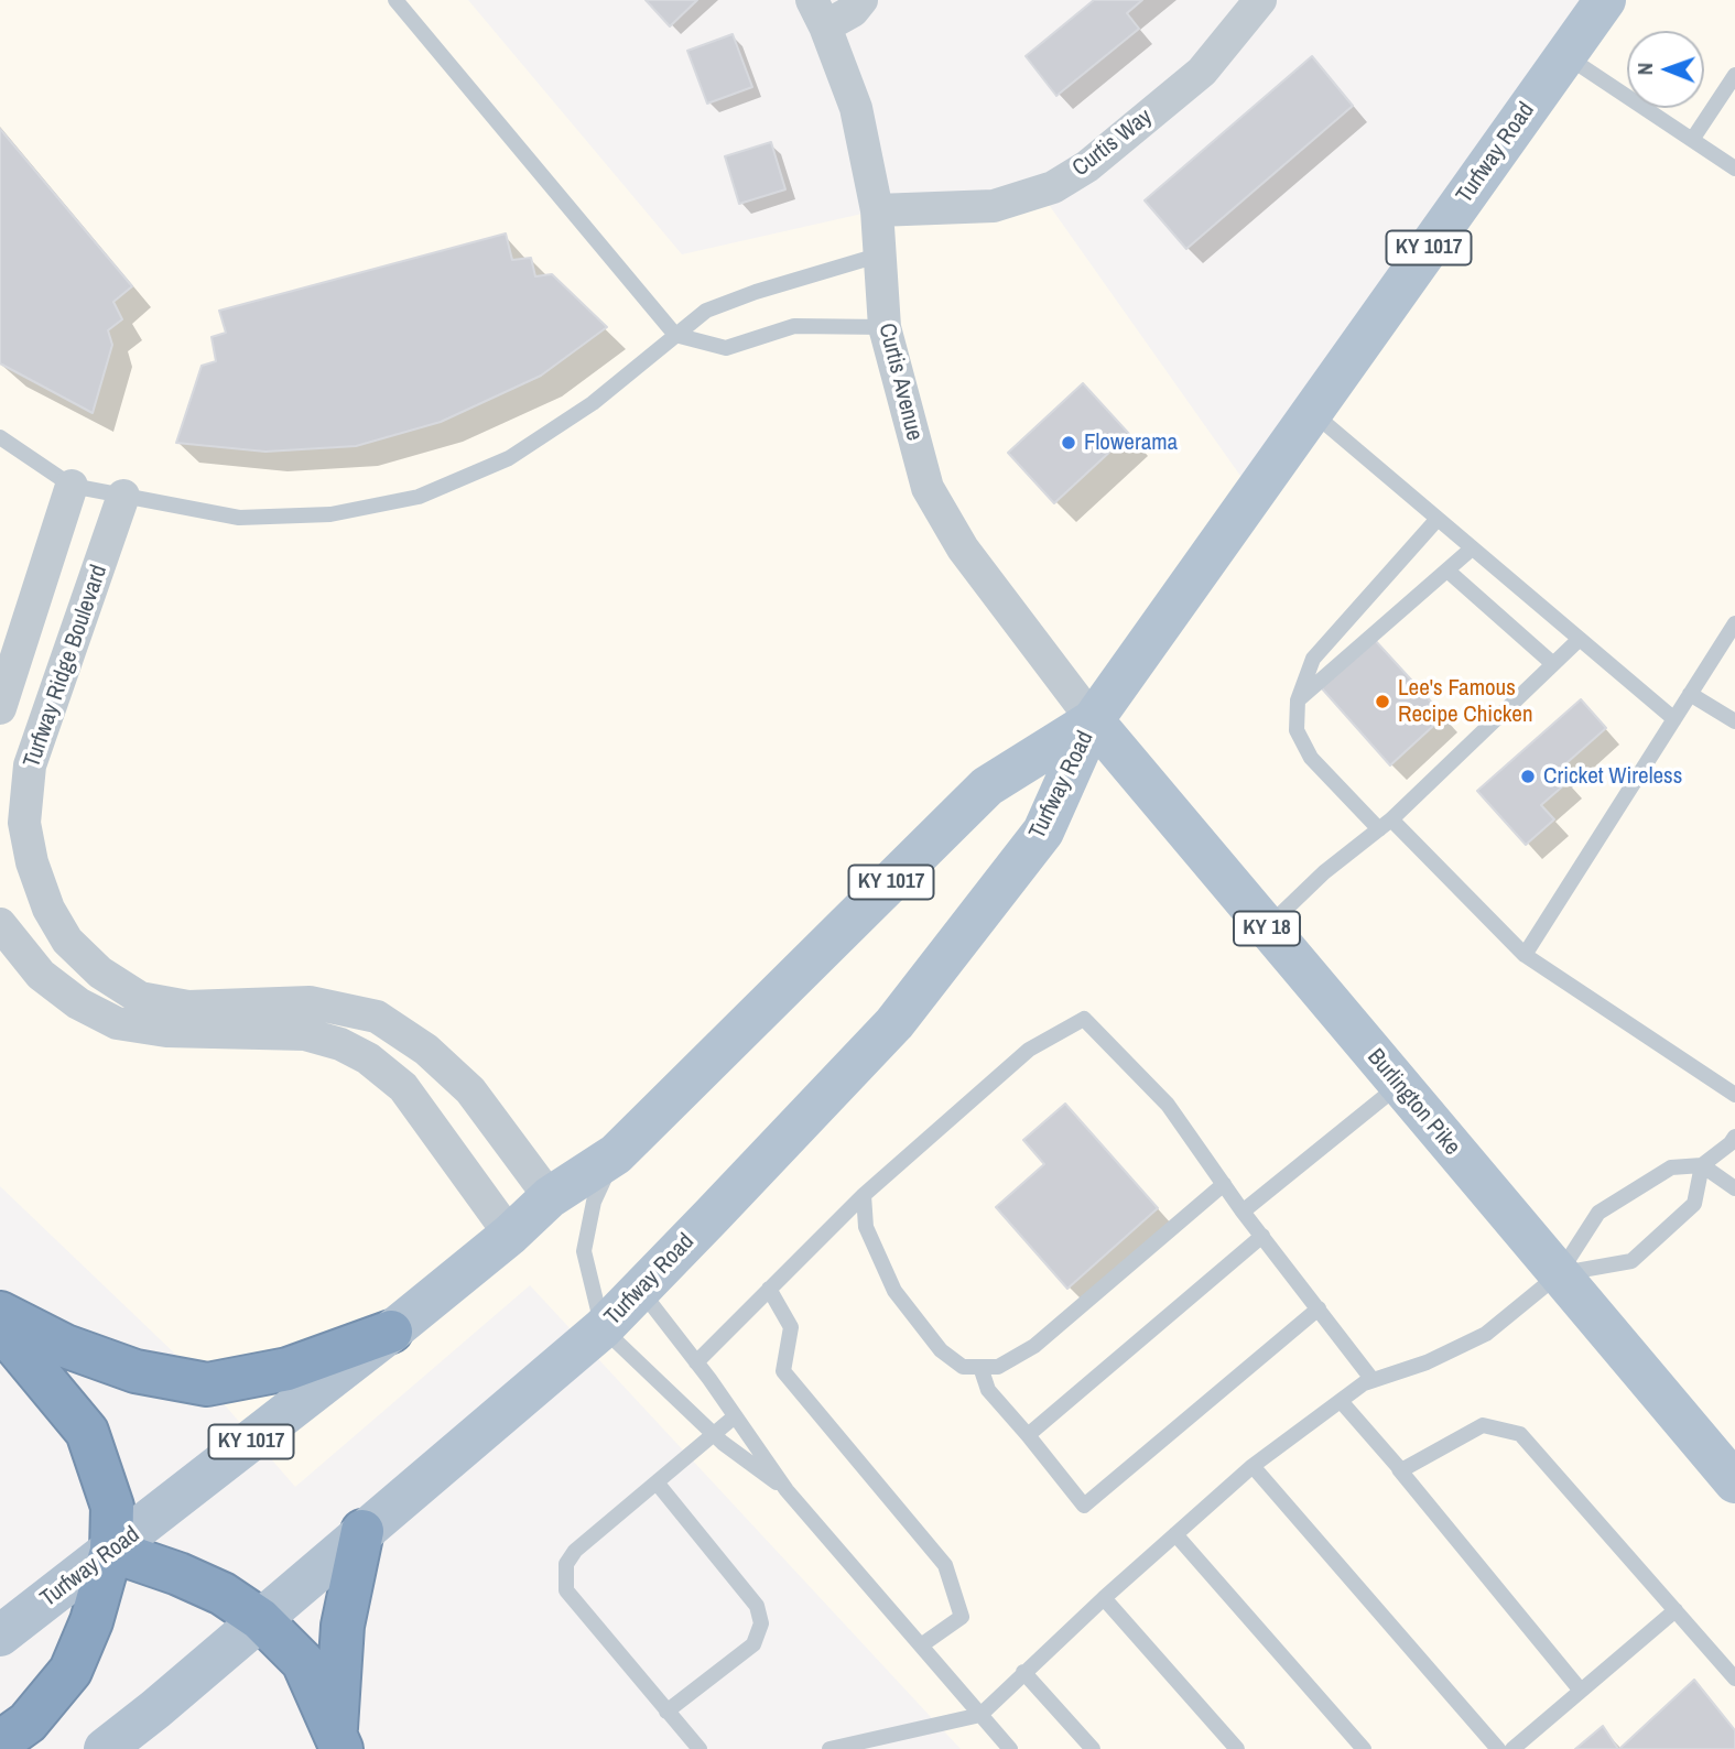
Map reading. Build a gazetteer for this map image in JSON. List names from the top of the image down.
{
  "streets": {
    "main road": [
      "Turfway Road",
      "KY 1017",
      "KY 18",
      "Burlington Pike"
    ],
    "street": ["Curtis Way", "Curtis Avenue", "Turfway Ridge Boulevard"]
  },
  "crossings": [
    ["Curtis Way", "Curtis Avenue"],
    ["Turfway Road", "Curtis Avenue"],
    ["Turfway Road", "Turfway Ridge Boulevard"],
    ["Turfway Road", "Burlington Pike"],
    ["Curtis Avenue", "Burlington Pike"]
  ],
  "places": ["Flowerama", "Lee's Famous Recipe Chicken", "Cricket Wireless"],
  "north": "left"
}
